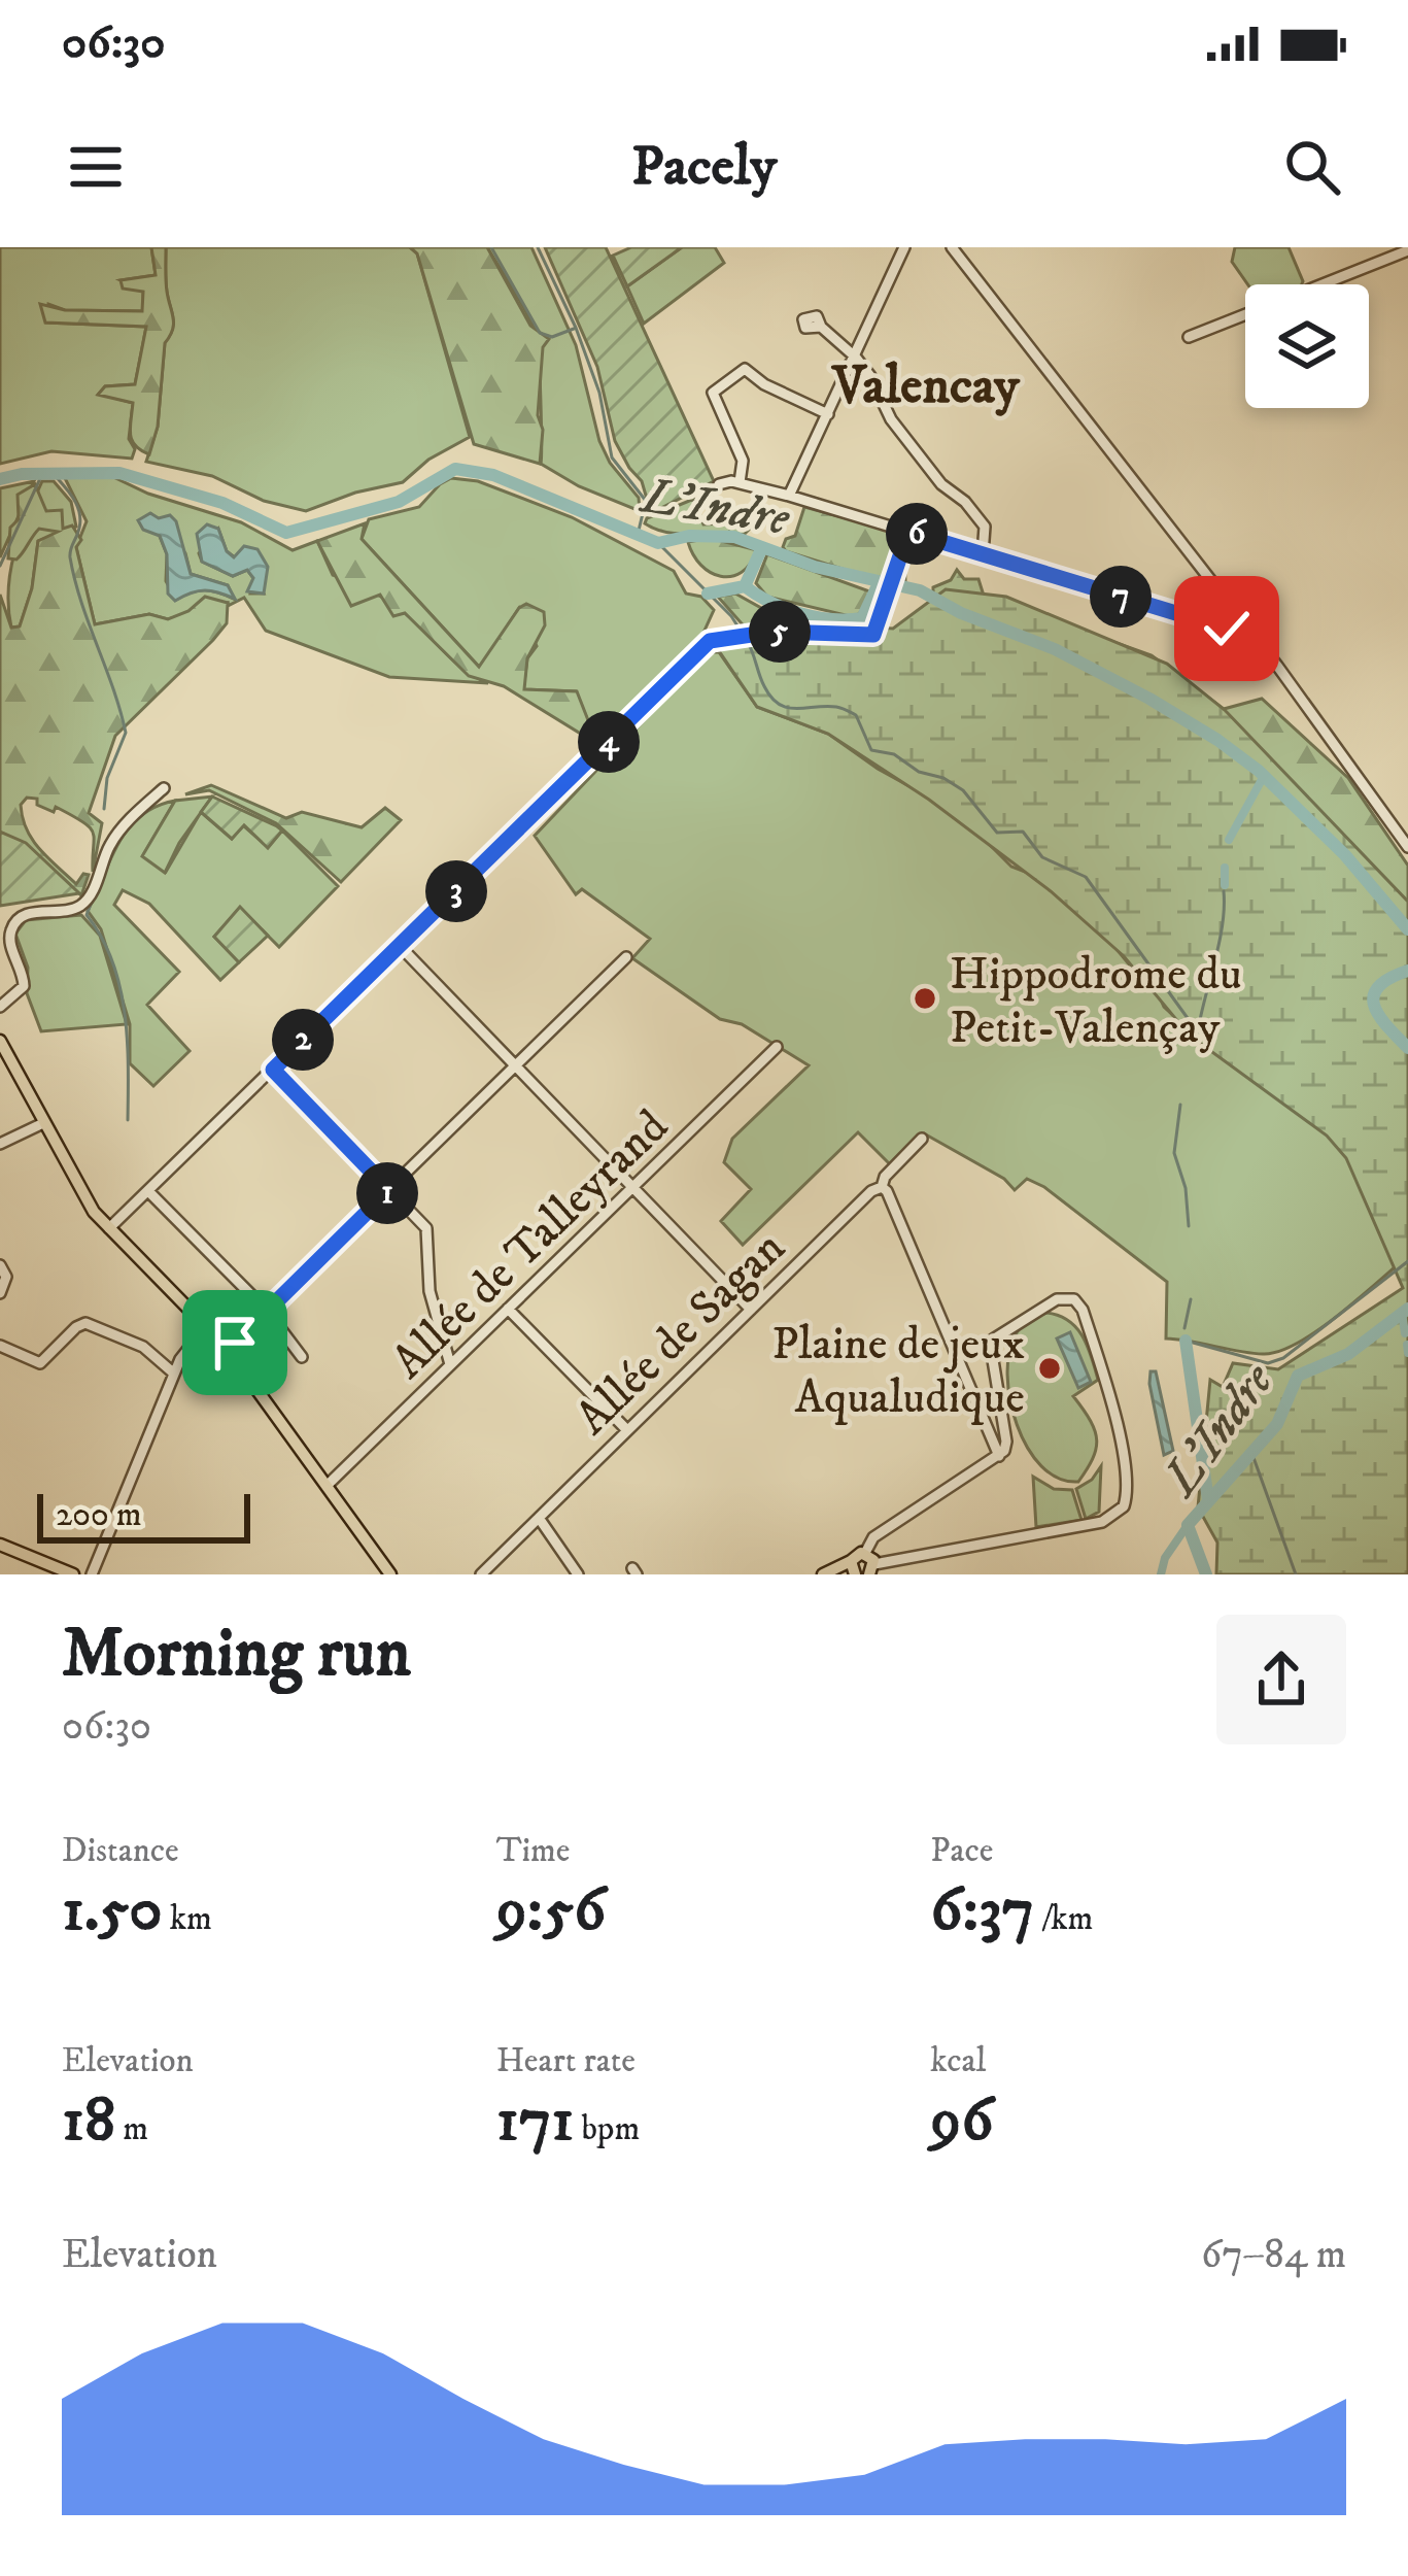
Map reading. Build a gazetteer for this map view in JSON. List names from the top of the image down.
{
  "streets": {
    "street": ["Allée de Talleyrand", "Allée de Sagan"]
  },
  "districts": ["Valencay"],
  "water": ["L'Indre"],
  "places": ["Hippodrome du Petit-Valençay", "Plaine de jeux Aqualudique"],
  "scale_bar": "200 m",
  "page": {
    "status": "06:30",
    "header": "Pacely",
    "pins": [
      "6",
      "7",
      "5",
      "4",
      "3",
      "2",
      "1"
    ],
    "scale": "200 m",
    "heading": ["Morning run", "06:30"],
    "stats": [
      ["Distance", "1.50 km"],
      ["Time", "9:56"],
      ["Pace", "6:37 /km"],
      ["Elevation", "18 m"],
      ["Heart rate", "171 bpm"],
      ["kcal", "96"]
    ],
    "chart": ["Elevation", "67–84 m"]
  }
}
